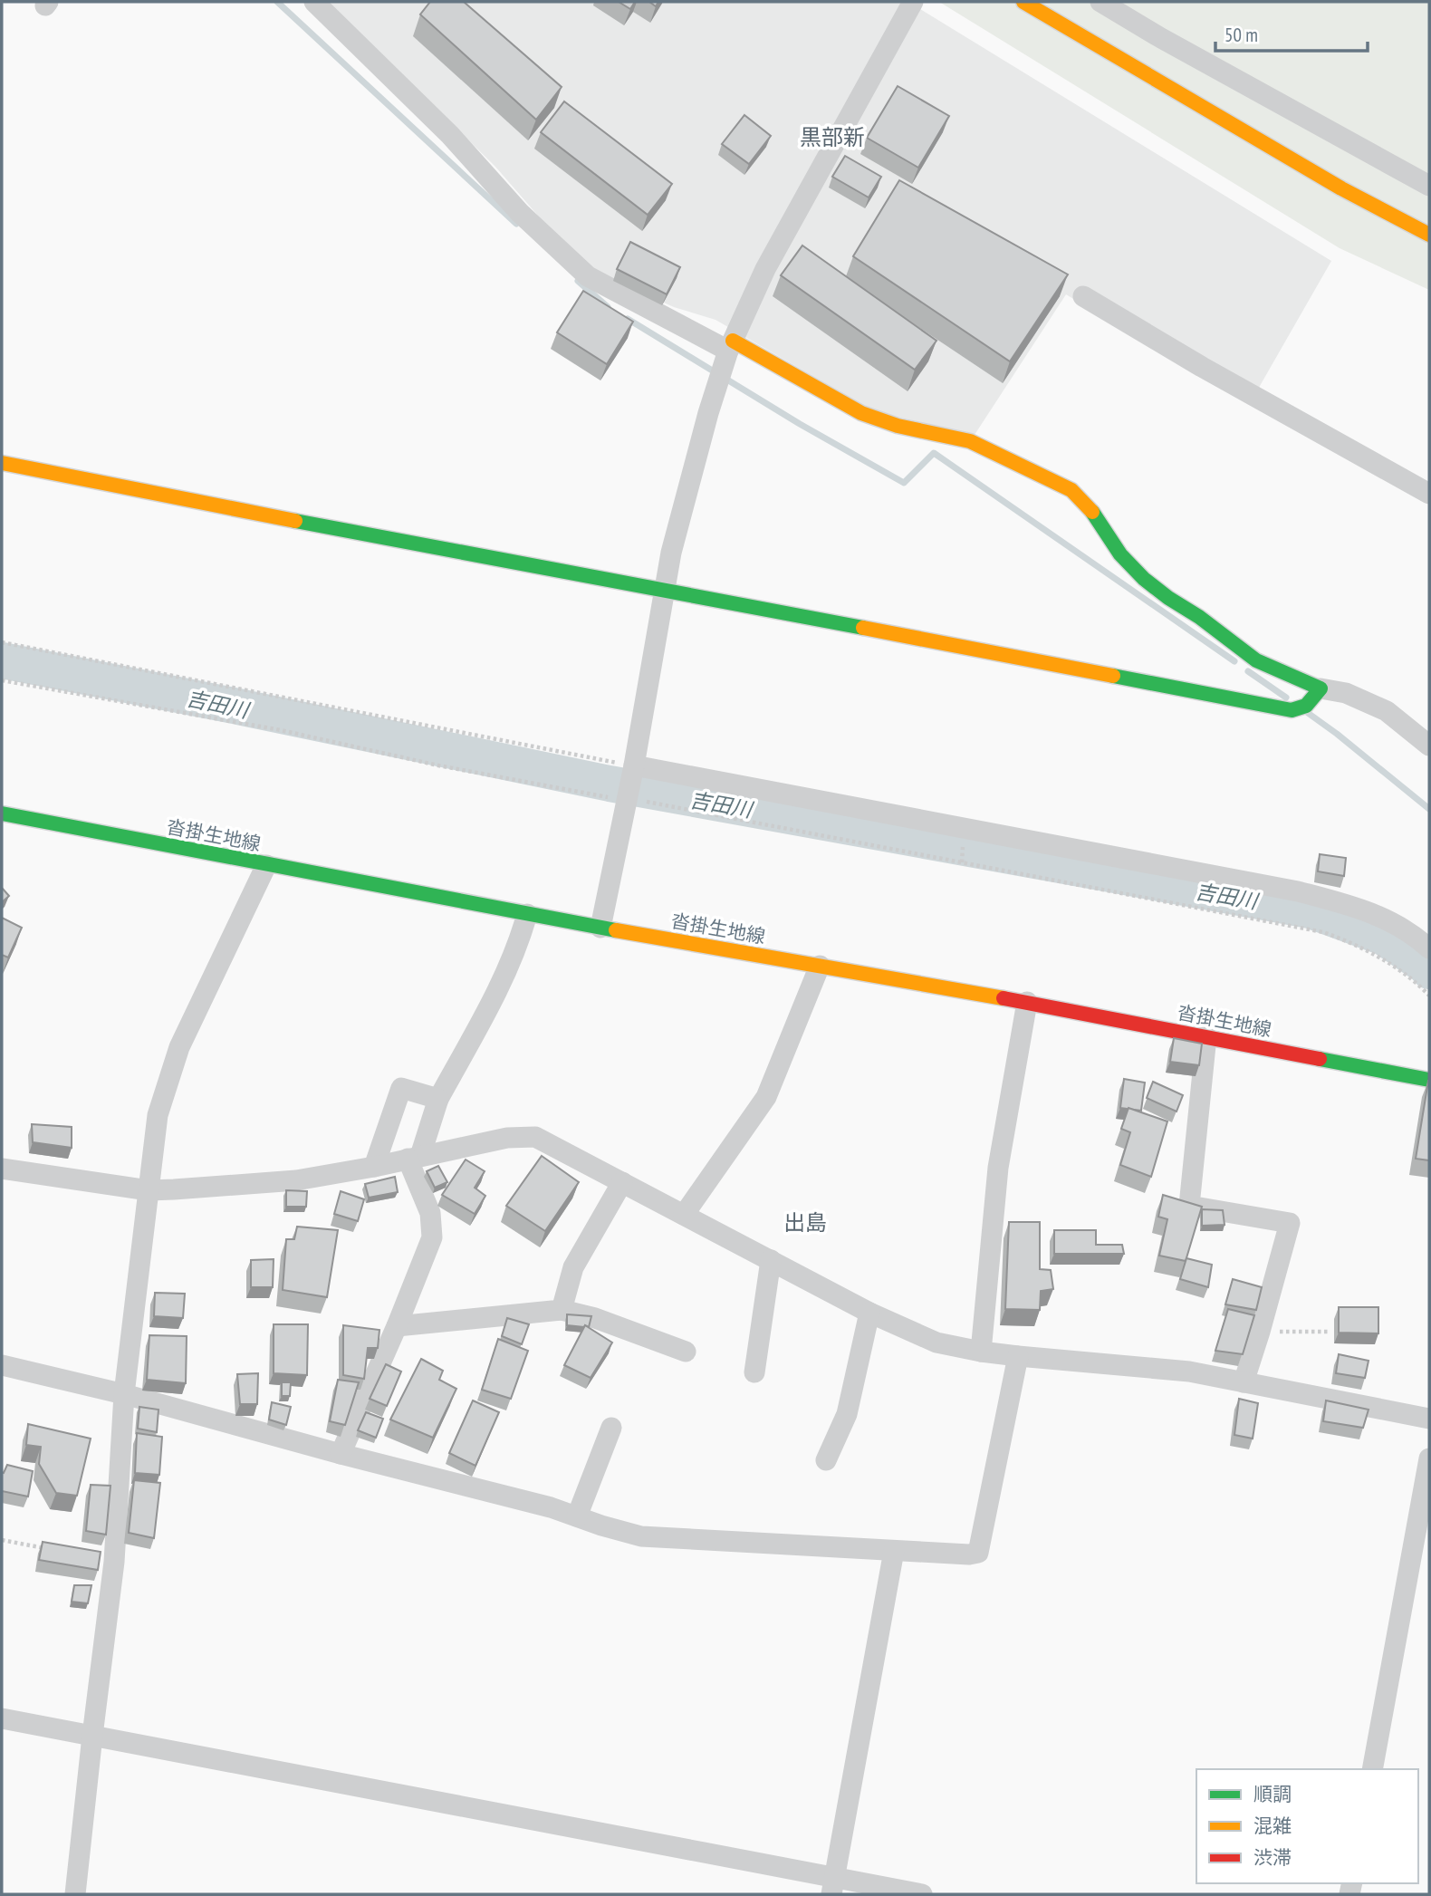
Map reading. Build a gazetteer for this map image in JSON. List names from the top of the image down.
{
  "streets": {
    "street": ["沓掛生地線"]
  },
  "districts": ["黒部新", "出島"],
  "water": ["吉田川"],
  "legend": ["順調", "混雑", "渋滞"],
  "scale_bar": "50 m"
}
